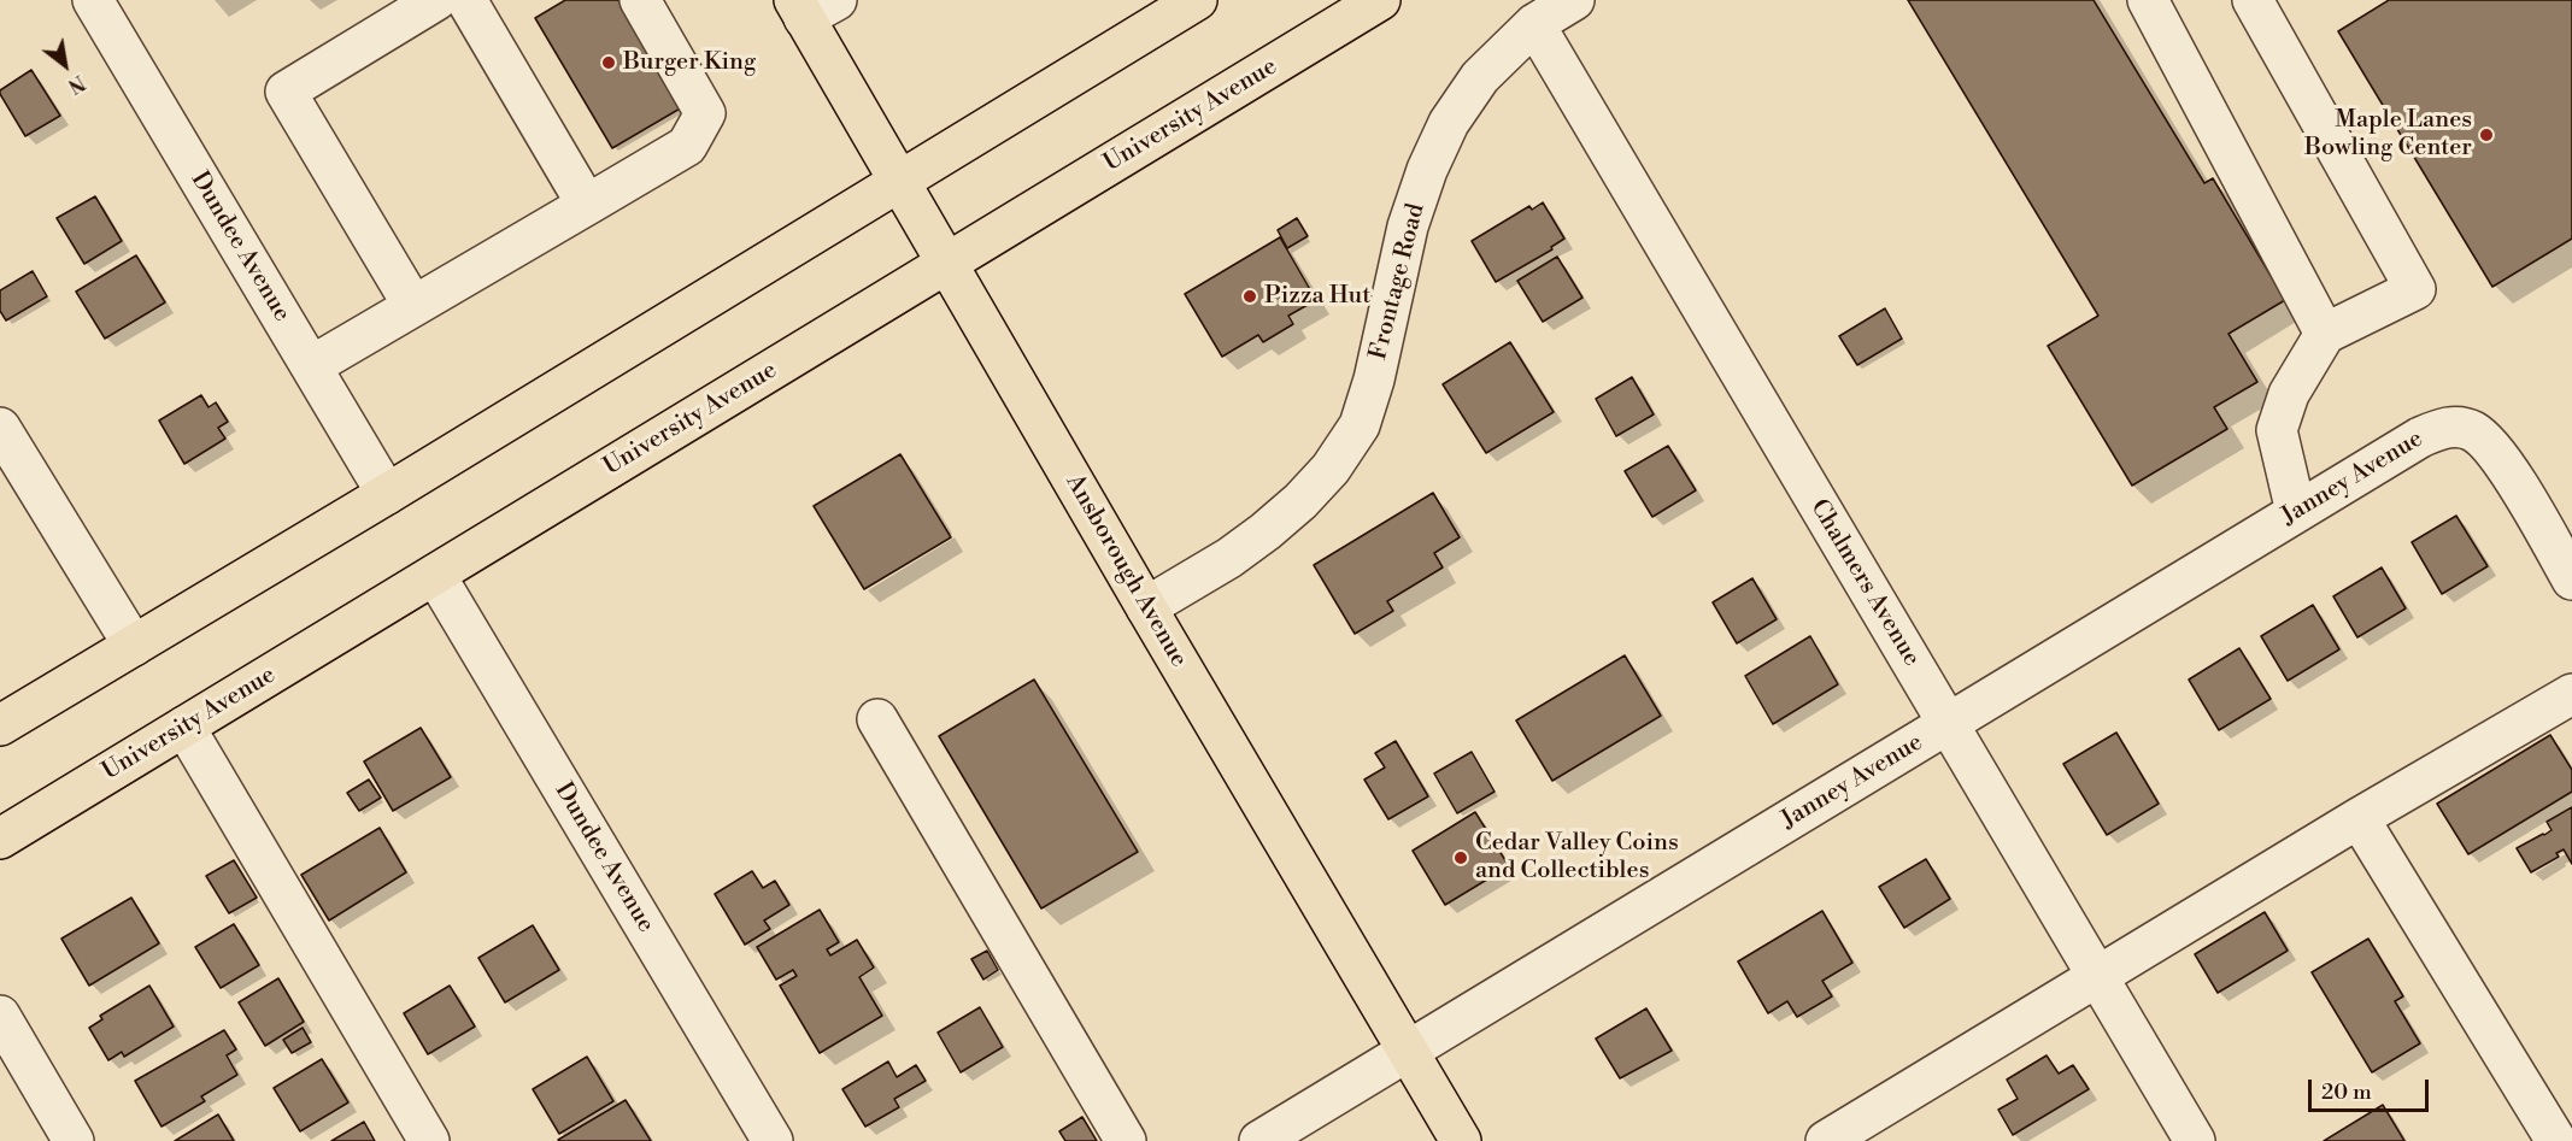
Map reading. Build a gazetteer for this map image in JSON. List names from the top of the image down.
{
  "streets": {
    "main road": ["University Avenue", "Ansborough Avenue"],
    "street": [
      "Dundee Avenue",
      "Frontage Road",
      "Janney Avenue",
      "Chalmers Avenue"
    ]
  },
  "crossings": [
    ["University Avenue", "Dundee Avenue"],
    ["University Avenue", "Ansborough Avenue"],
    ["Frontage Road", "Ansborough Avenue"],
    ["Frontage Road", "Chalmers Avenue"],
    ["Janney Avenue", "Ansborough Avenue"],
    ["Janney Avenue", "Chalmers Avenue"]
  ],
  "places": [
    "Burger King",
    "Maple Lanes Bowling Center",
    "Pizza Hut",
    "Cedar Valley Coins and Collectibles"
  ],
  "scale_bar": "20 m",
  "north": "bottom right"
}
